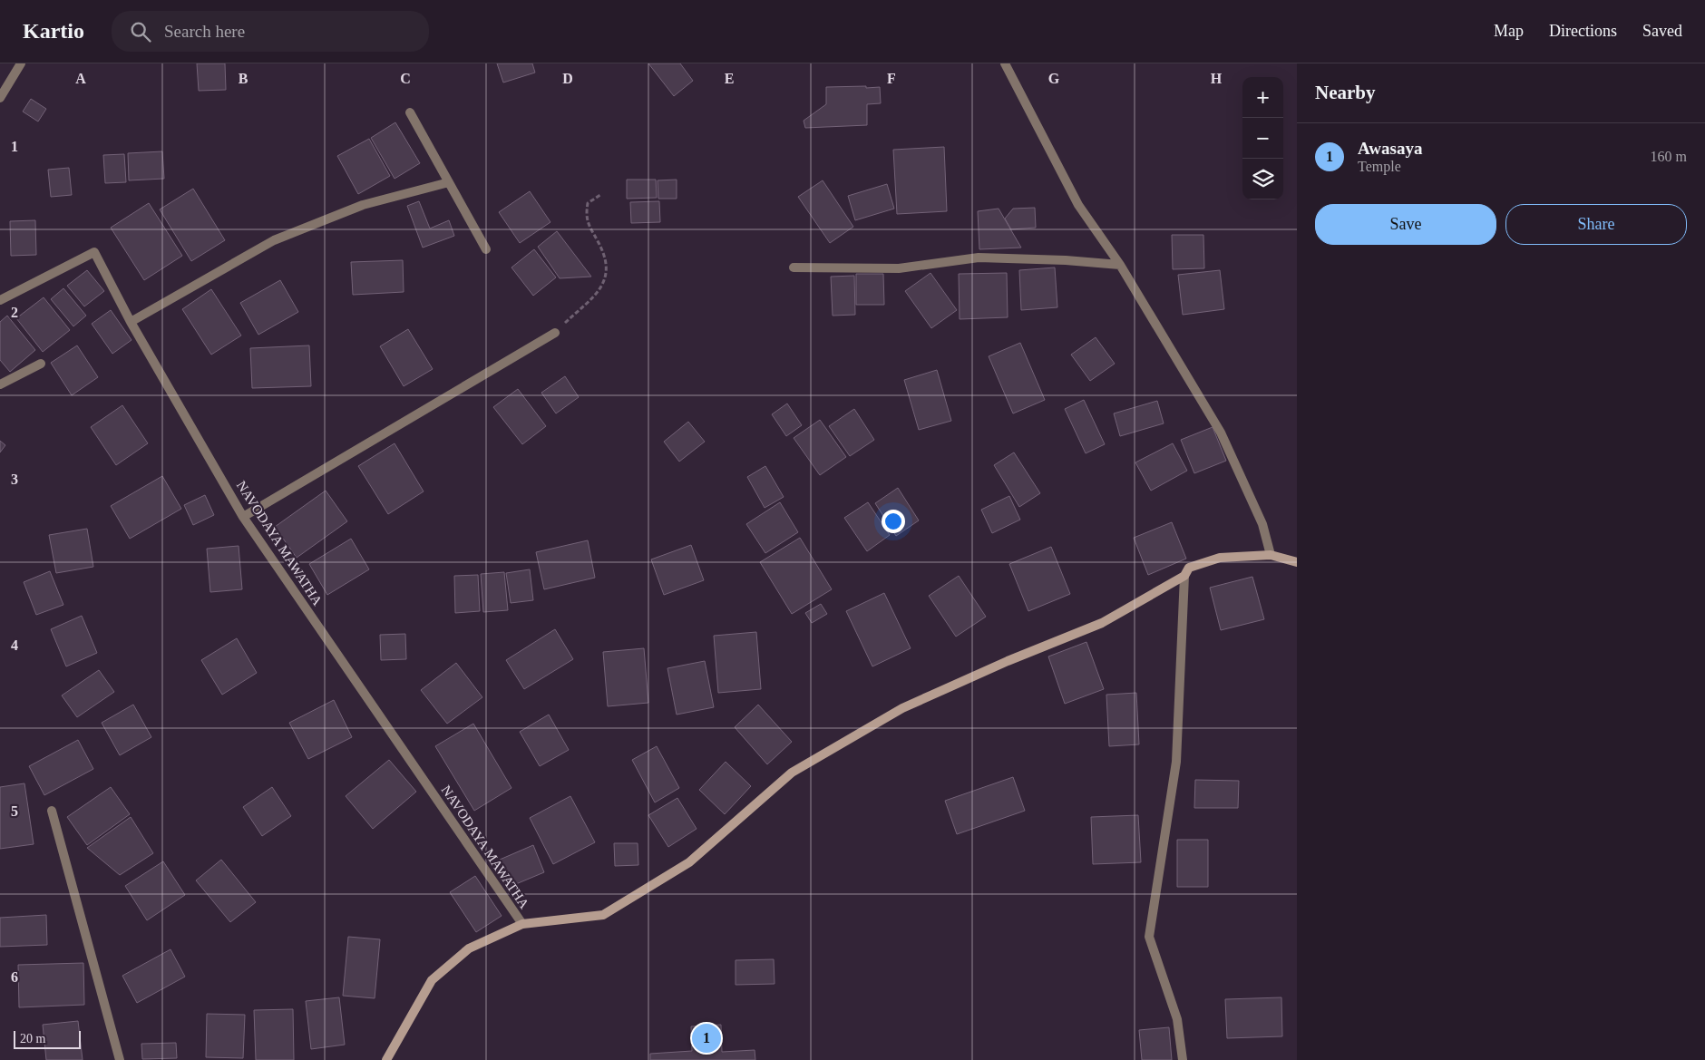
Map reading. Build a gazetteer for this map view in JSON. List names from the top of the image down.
{
  "streets": {
    "street": ["NAVODAYA MAWATHA"]
  },
  "scale_bar": "20 m",
  "page": {
    "header": "Kartio",
    "search": "Search here",
    "nav": ["Map", "Directions", "Saved"],
    "heading": "Nearby",
    "map_buttons": ["+", "−"],
    "list": [
      {
        "mark": "1",
        "name": "Awasaya",
        "note": "Temple",
        "value": "160 m"
      }
    ],
    "buttons": ["Save", "Share"],
    "pins": "1",
    "scale": "20 m"
  },
  "grid": {
    "columns": [
      "A",
      "B",
      "C",
      "D",
      "E",
      "F",
      "G",
      "H"
    ],
    "rows": [
      "1",
      "2",
      "3",
      "4",
      "5",
      "6"
    ]
  }
}
